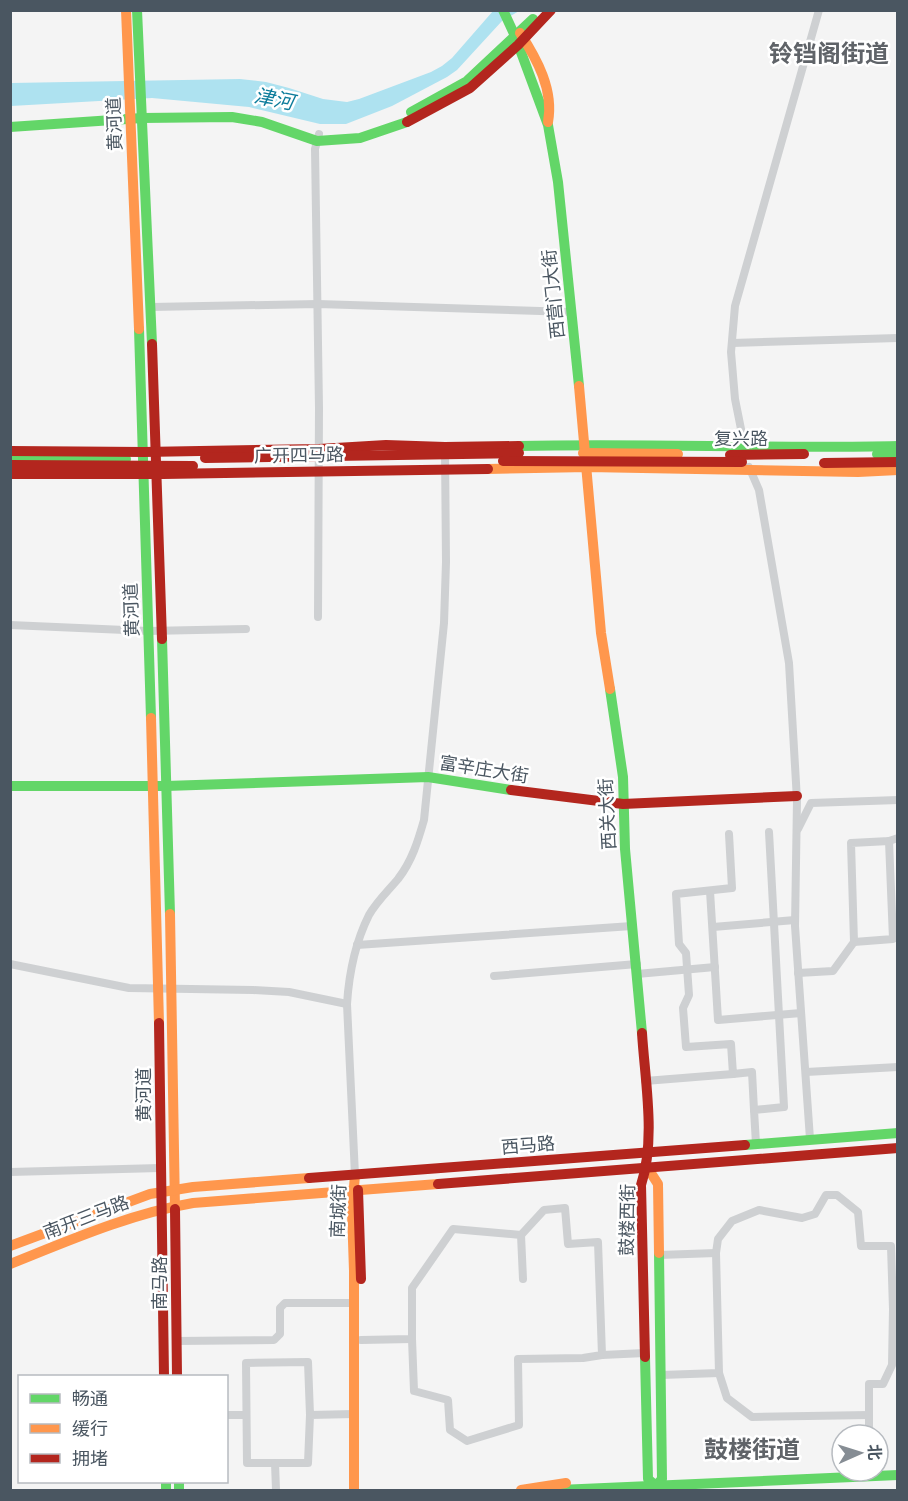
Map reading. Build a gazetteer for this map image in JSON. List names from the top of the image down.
{
  "streets": {
    "main road": [
      "黄河道",
      "西营门大街",
      "复兴路",
      "广开四马路",
      "富辛庄大街",
      "西关大街",
      "西马路",
      "南城街",
      "南开三马路",
      "鼓楼西街",
      "南马路"
    ]
  },
  "crossings": [
    ["黄河道", "广开四马路"],
    ["黄河道", "富辛庄大街"],
    ["黄河道", "西马路"],
    ["黄河道", "南开三马路"],
    ["黄河道", "南马路"],
    ["西营门大街", "复兴路"],
    ["西营门大街", "广开四马路"],
    ["西营门大街", "西关大街"],
    ["复兴路", "广开四马路"],
    ["复兴路", "西关大街"],
    ["广开四马路", "西关大街"],
    ["富辛庄大街", "西关大街"],
    ["西关大街", "西马路"],
    ["西关大街", "鼓楼西街"],
    ["西马路", "南城街"],
    ["西马路", "南开三马路"],
    ["西马路", "鼓楼西街"],
    ["西马路", "南马路"],
    ["南开三马路", "南马路"]
  ],
  "districts": ["铃铛阁街道", "鼓楼街道"],
  "water": ["津河"],
  "legend": ["畅通", "缓行", "拥堵"],
  "north": "right"
}
